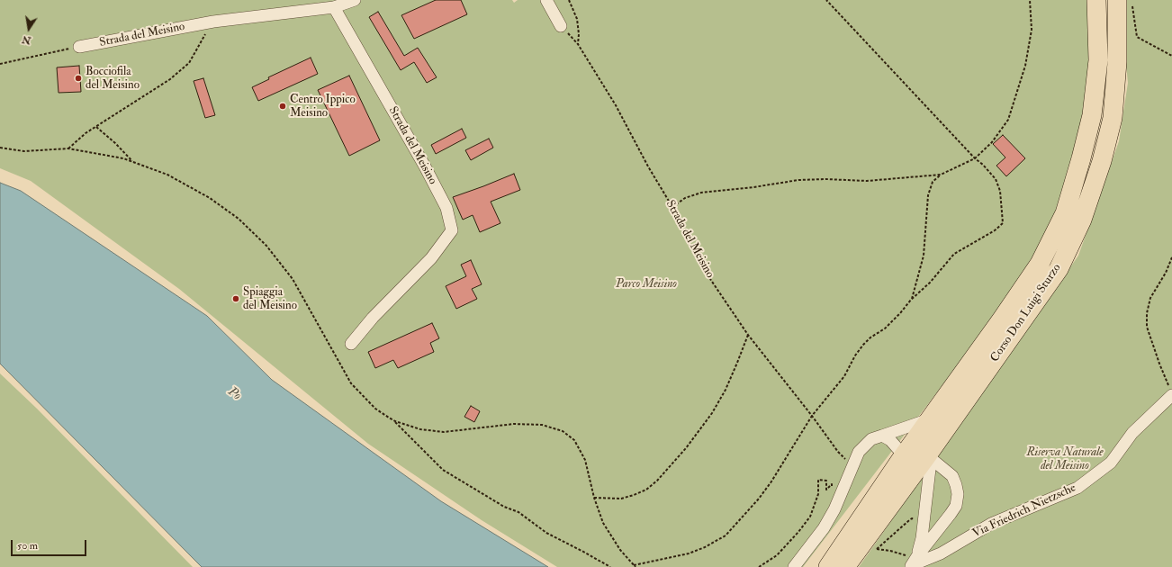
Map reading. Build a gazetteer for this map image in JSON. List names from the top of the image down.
{
  "streets": {
    "main road": ["Corso Don Luigi Sturzo"],
    "street": ["Strada del Meisino", "Via Friedrich Nietzsche"]
  },
  "water": ["Po"],
  "parks": ["Parco Meisino", "Riserva Naturale del Meisino"],
  "places": ["Bocciofila del Meisino", "Centro Ippico Meisino", "Spiaggia del Meisino"],
  "scale_bar": "50 m",
  "north": "bottom"
}
